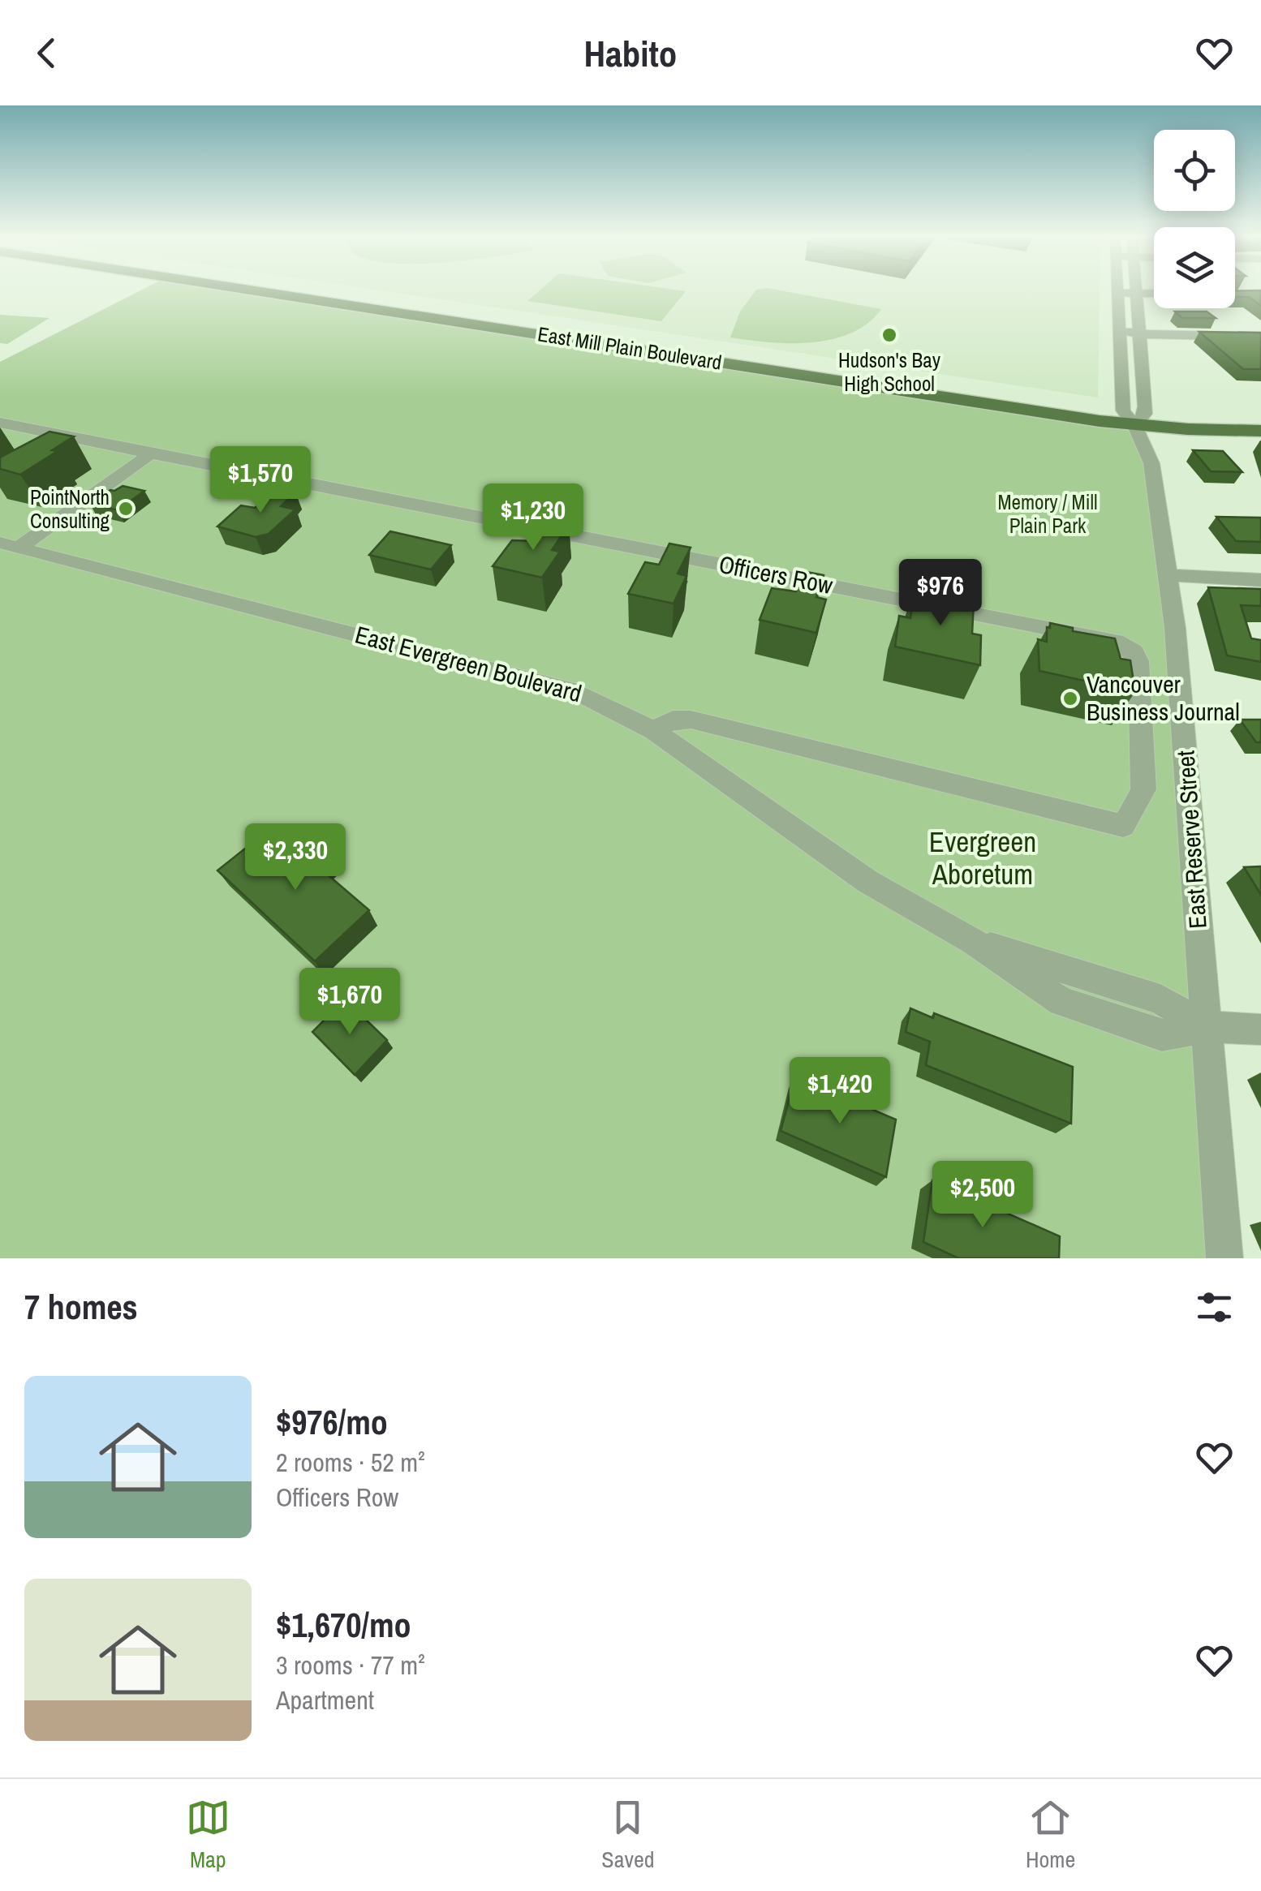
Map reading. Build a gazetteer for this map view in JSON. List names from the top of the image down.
{
  "streets": {
    "main road": ["East Mill Plain Boulevard"],
    "street": ["Officers Row", "East Evergreen Boulevard", "East Reserve Street"]
  },
  "crossings": [
    ["East Mill Plain Boulevard", "East Reserve Street"],
    ["Officers Row", "East Evergreen Boulevard"],
    ["East Evergreen Boulevard", "East Reserve Street"]
  ],
  "parks": ["Memory / Mill Plain Park", "Evergreen Aboretum"],
  "places": ["Hudson's Bay High School", "PointNorth Consulting", "Vancouver Business Journal"],
  "page": {
    "header": "Habito",
    "price": [
      "$1,570",
      "$1,230",
      "$976",
      "$2,330",
      "$1,670",
      "$1,420",
      "$2,500"
    ],
    "heading": "7 homes",
    "list": [
      {
        "name": "$976/mo",
        "note": "2 rooms · 52 m² · Officers Row"
      },
      {
        "name": "$1,670/mo",
        "note": "3 rooms · 77 m² · Apartment"
      }
    ],
    "tabs": ["Map", "Saved", "Home"]
  }
}
